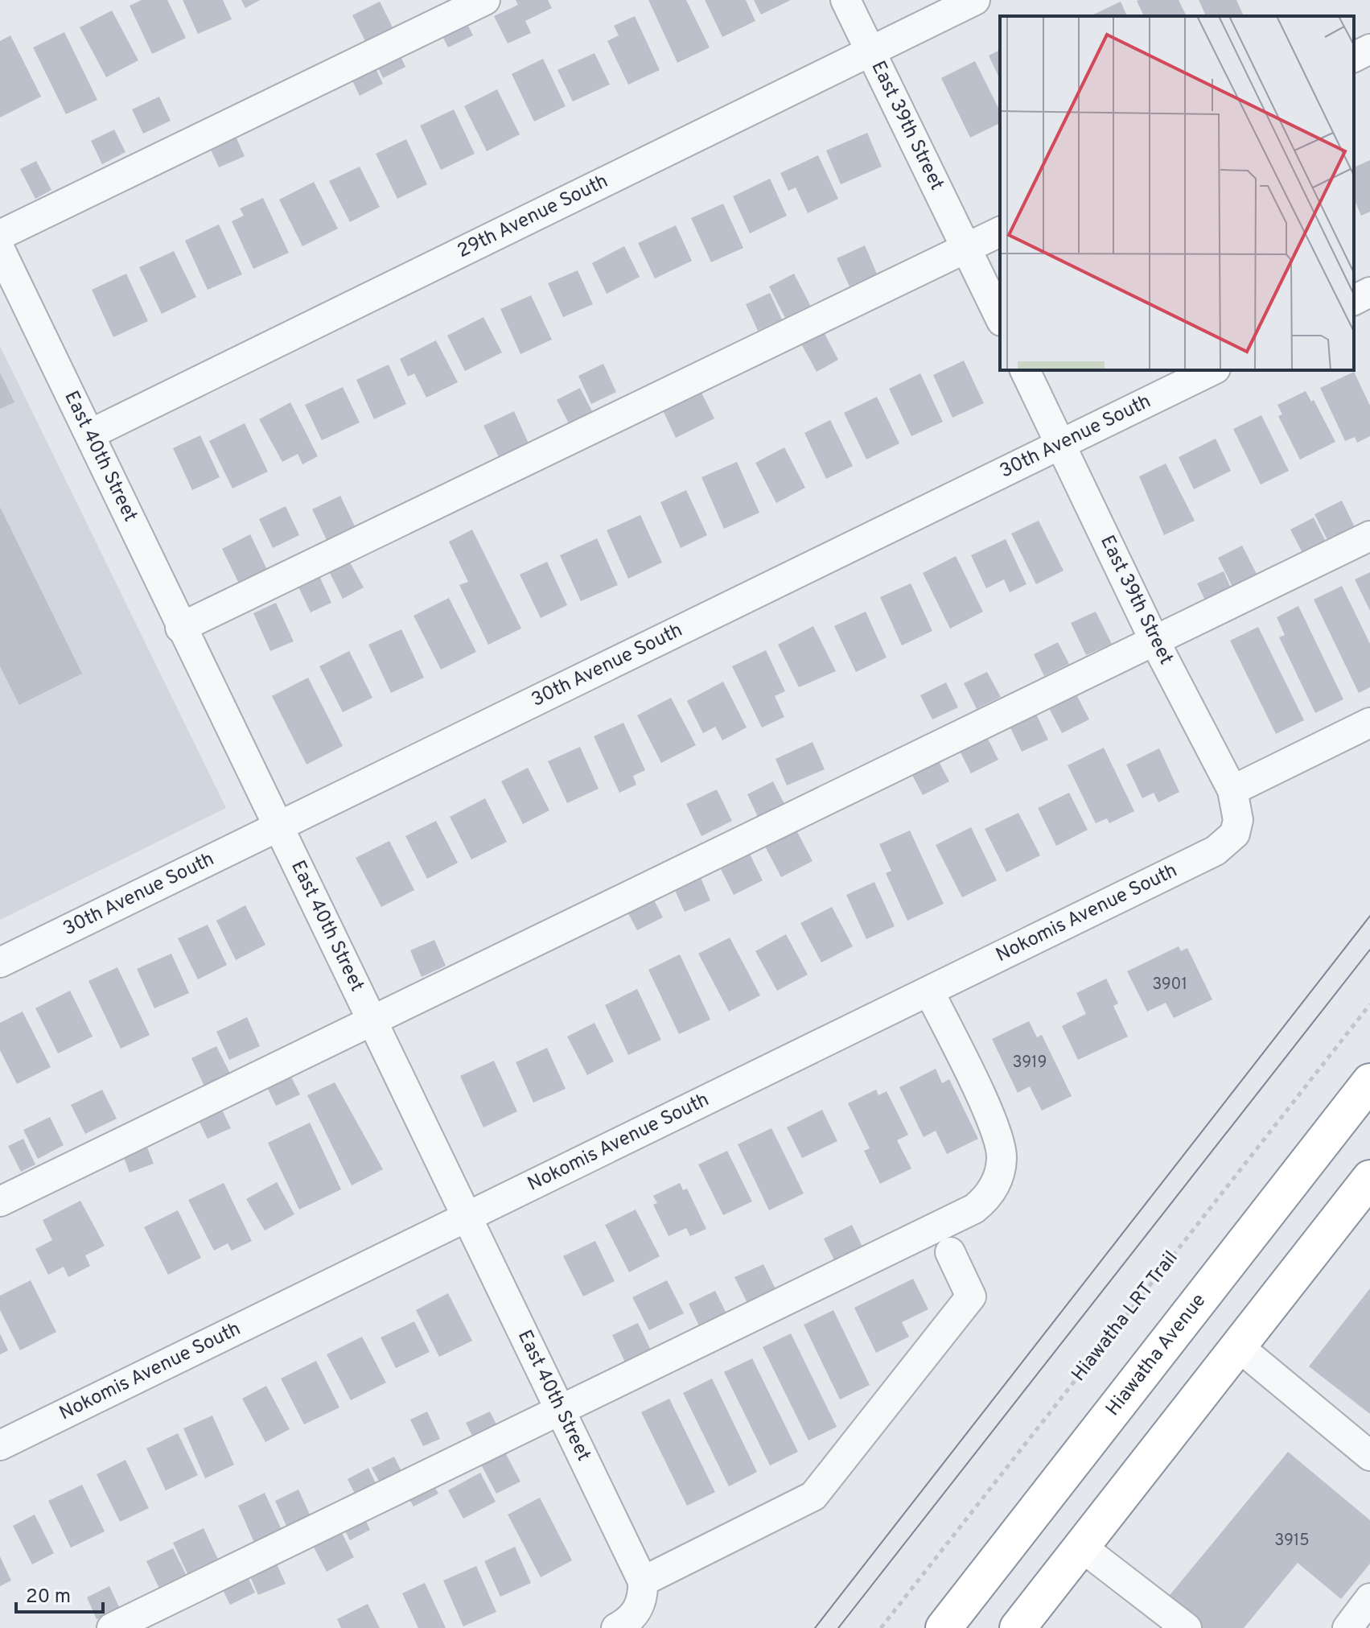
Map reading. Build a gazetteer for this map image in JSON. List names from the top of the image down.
{
  "streets": {
    "highway": ["Hiawatha Avenue"],
    "street": [
      "East 39th Street",
      "29th Avenue South",
      "30th Avenue South",
      "East 40th Street",
      "Nokomis Avenue South"
    ],
    "path": ["Hiawatha LRT Trail"]
  },
  "crossings": [
    ["East 39th Street", "29th Avenue South"],
    ["East 39th Street", "30th Avenue South"],
    ["East 39th Street", "Nokomis Avenue South"],
    ["29th Avenue South", "East 40th Street"],
    ["30th Avenue South", "East 40th Street"],
    ["East 40th Street", "Nokomis Avenue South"]
  ],
  "house_numbers": ["3901", "3919", "3915"],
  "scale_bar": "20 m"
}
